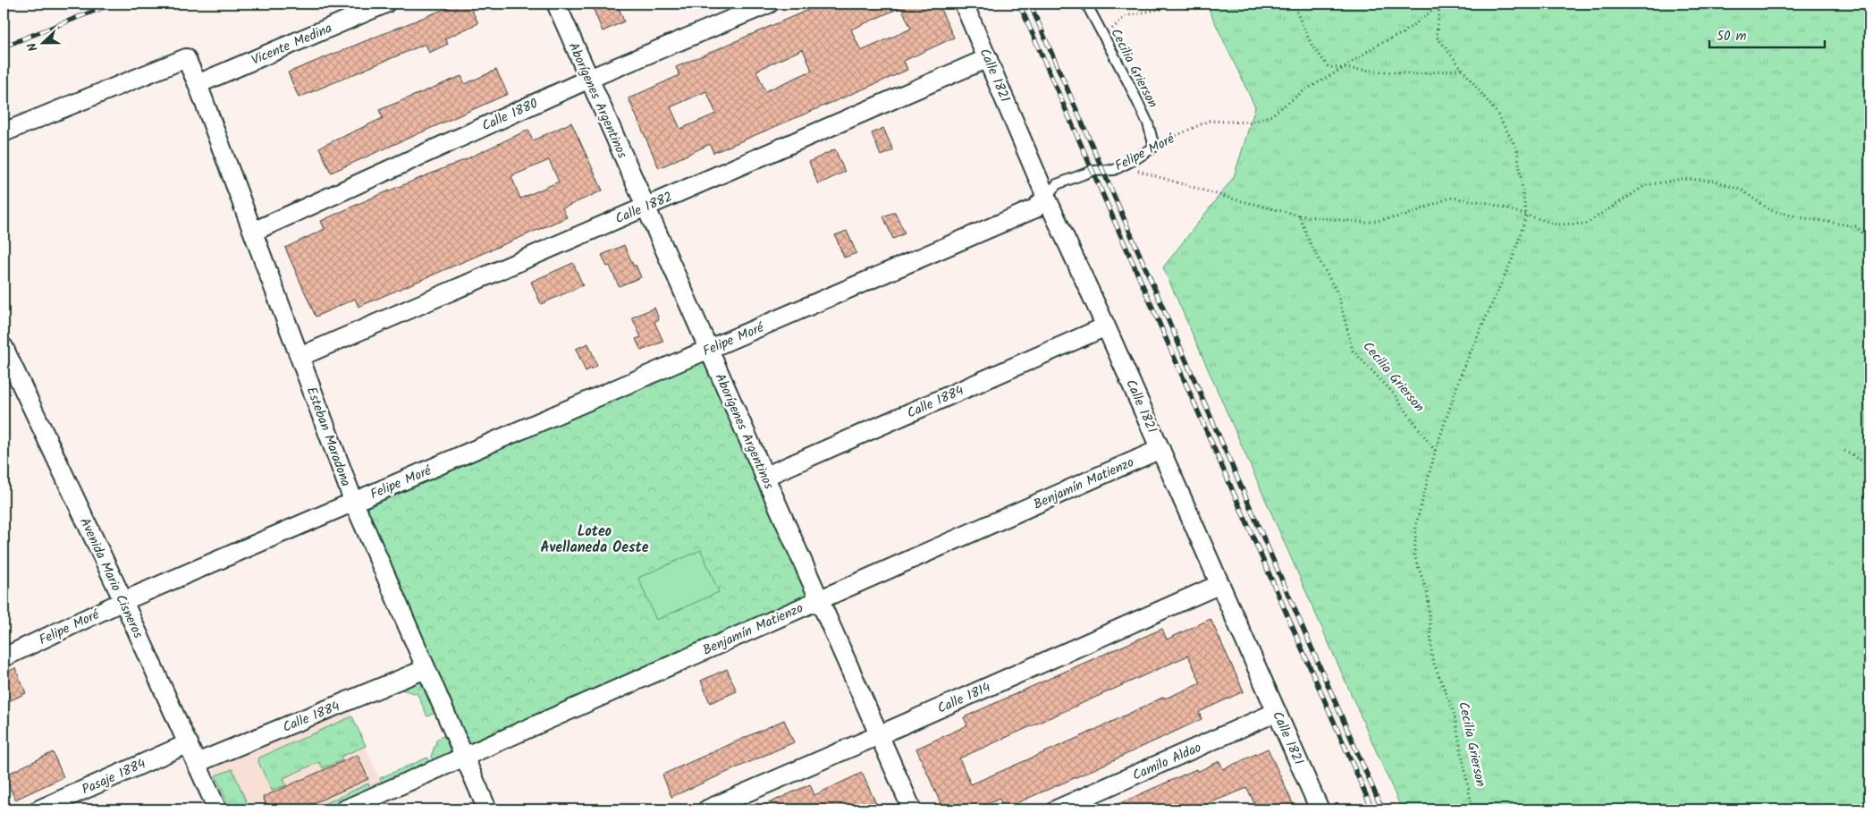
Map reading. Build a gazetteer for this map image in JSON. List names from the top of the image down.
{
  "streets": {
    "street": [
      "Vicente Medina",
      "Calle 1821",
      "Aborígenes Argentinos",
      "Calle 1880",
      "Felipe Moré",
      "Calle 1882",
      "Calle 1884",
      "Esteban Maradona",
      "Benjamín Matienzo",
      "Avenida Mario Cisneros",
      "Calle 1814",
      "Camilo Aldao",
      "Pasaje 1884"
    ],
    "lane": ["Cecilia Grierson"]
  },
  "crossings": [
    ["Vicente Medina", "Esteban Maradona"],
    ["Cecilia Grierson", "Felipe Moré"],
    ["Calle 1821", "Felipe Moré"],
    ["Calle 1821", "Calle 1882"],
    ["Calle 1821", "Calle 1884"],
    ["Calle 1821", "Benjamín Matienzo"],
    ["Calle 1821", "Calle 1814"],
    ["Calle 1821", "Camilo Aldao"],
    ["Aborígenes Argentinos", "Calle 1880"],
    ["Aborígenes Argentinos", "Felipe Moré"],
    ["Aborígenes Argentinos", "Calle 1882"],
    ["Aborígenes Argentinos", "Calle 1884"],
    ["Aborígenes Argentinos", "Benjamín Matienzo"],
    ["Aborígenes Argentinos", "Calle 1814"],
    ["Calle 1880", "Esteban Maradona"],
    ["Felipe Moré", "Esteban Maradona"],
    ["Felipe Moré", "Avenida Mario Cisneros"],
    ["Calle 1882", "Esteban Maradona"],
    ["Calle 1884", "Esteban Maradona"],
    ["Calle 1884", "Avenida Mario Cisneros"],
    ["Esteban Maradona", "Benjamín Matienzo"],
    ["Avenida Mario Cisneros", "Pasaje 1884"]
  ],
  "districts": ["Loteo Avellaneda Oeste"],
  "scale_bar": "50 m",
  "north": "left"
}
